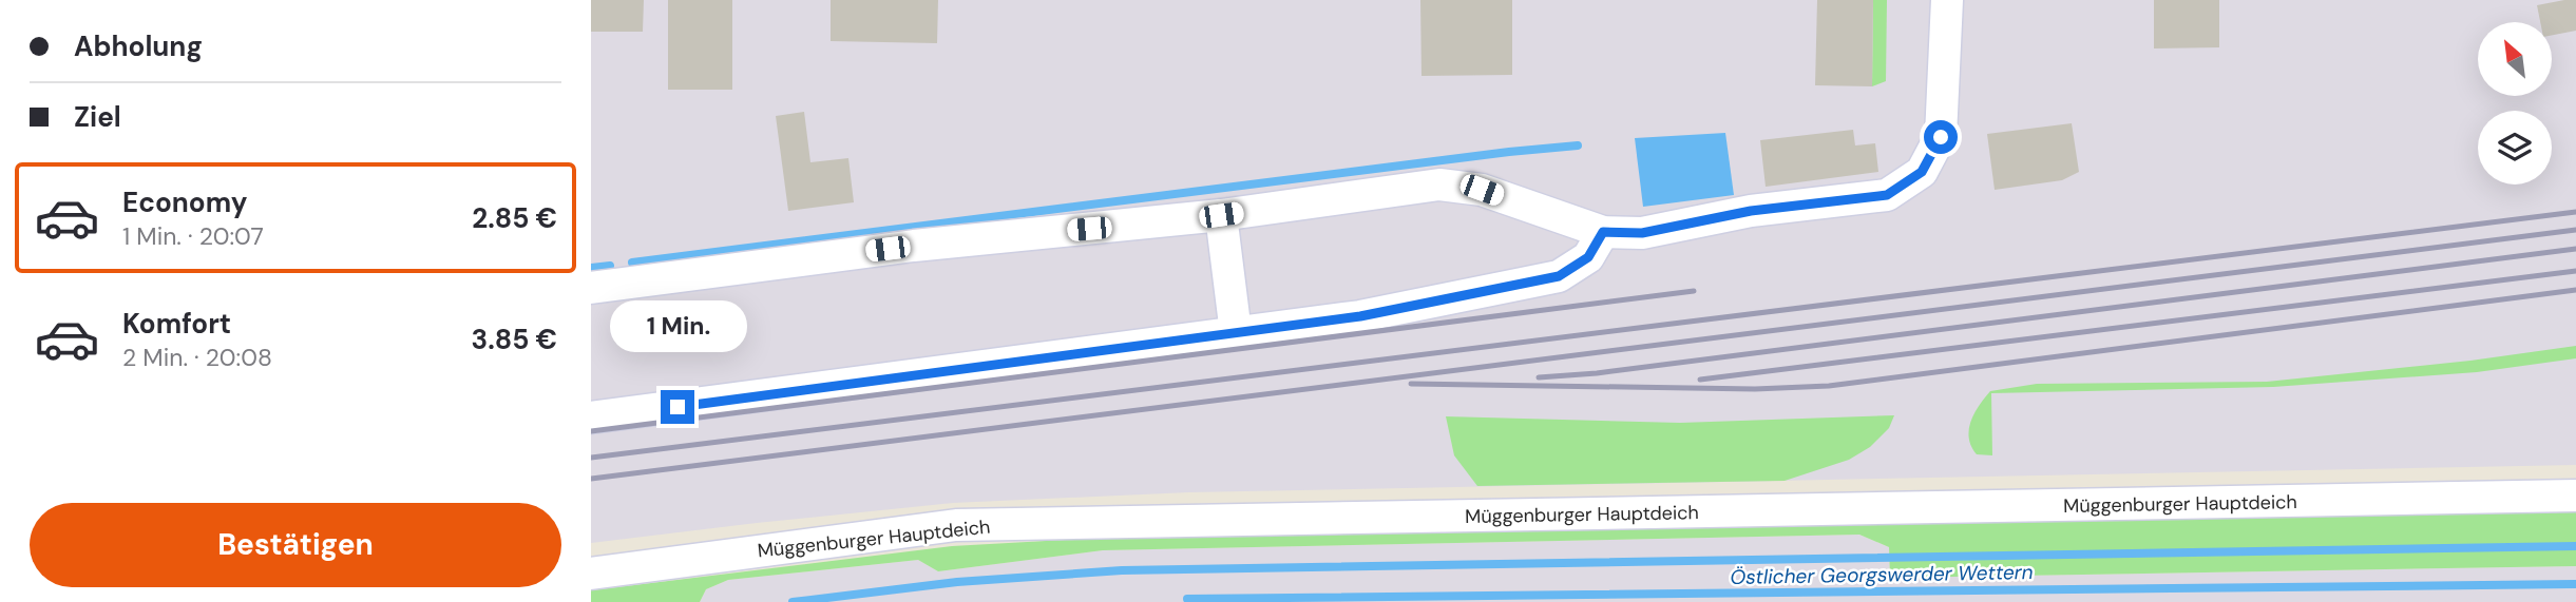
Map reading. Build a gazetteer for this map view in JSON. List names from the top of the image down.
{
  "streets": {
    "street": ["Müggenburger Hauptdeich"]
  },
  "water": ["Östlicher Georgswerder Wettern"],
  "north": "top left",
  "page": {
    "banner": ["Abholung", "Ziel"],
    "list": [
      {
        "name": "Economy",
        "note": "1 Min. · 20:07",
        "value": "2.85 €"
      },
      {
        "name": "Komfort",
        "note": "2 Min. · 20:08",
        "value": "3.85 €"
      }
    ],
    "bubble": "1 Min.",
    "buttons": "Bestätigen"
  }
}
